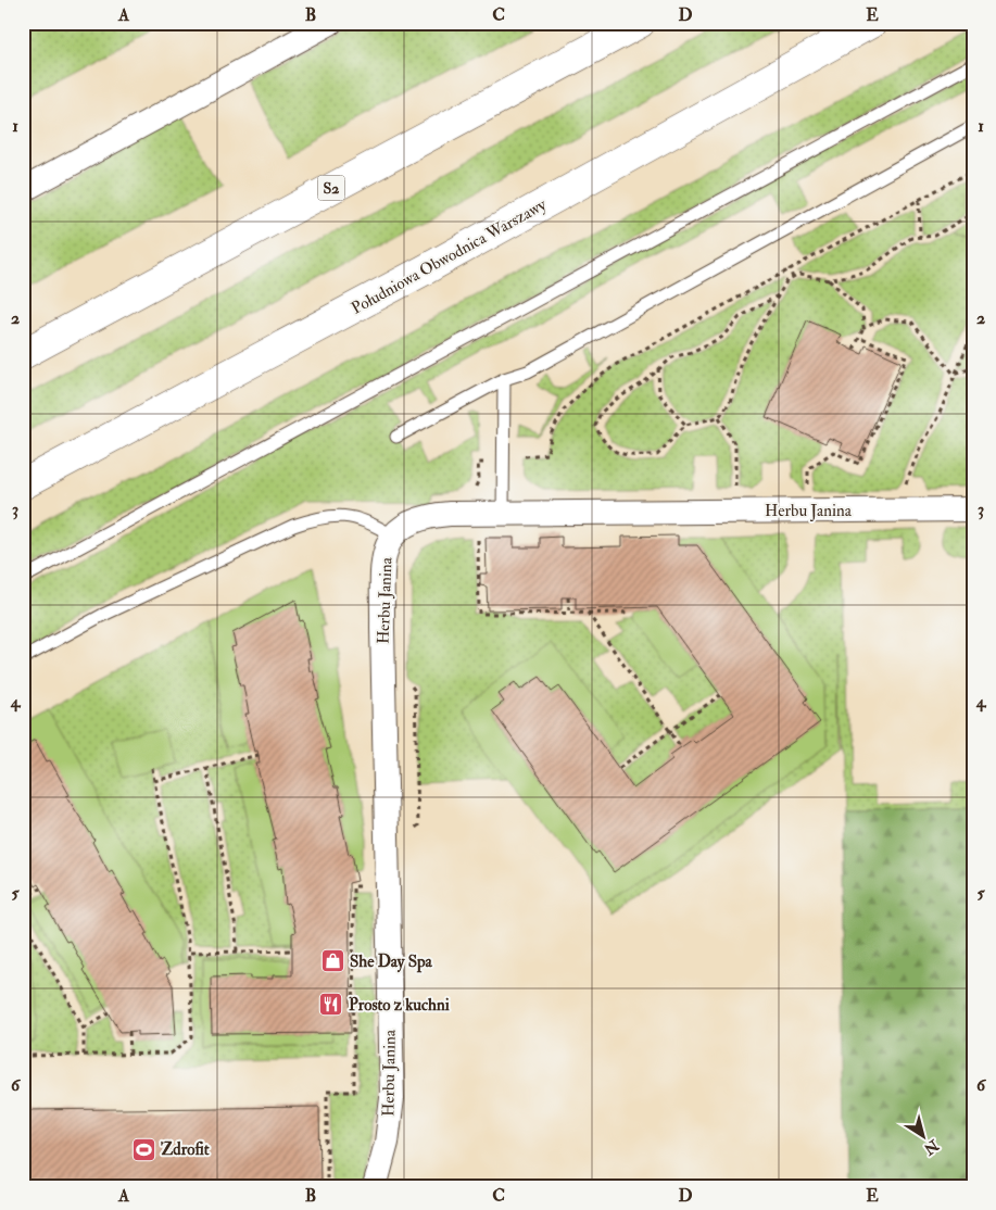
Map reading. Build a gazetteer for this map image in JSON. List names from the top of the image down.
{
  "streets": {
    "highway": ["S2", "Południowa Obwodnica Warszawy"],
    "street": ["Herbu Janina"]
  },
  "places": {
    "shop": ["She Day Spa"],
    "restaurant": ["Prosto z kuchni"],
    "sports": ["Zdrofit"]
  },
  "north": "bottom right",
  "grid": {
    "columns": [
      "A",
      "B",
      "C",
      "D",
      "E"
    ],
    "rows": [
      "1",
      "2",
      "3",
      "4",
      "5",
      "6"
    ]
  }
}
